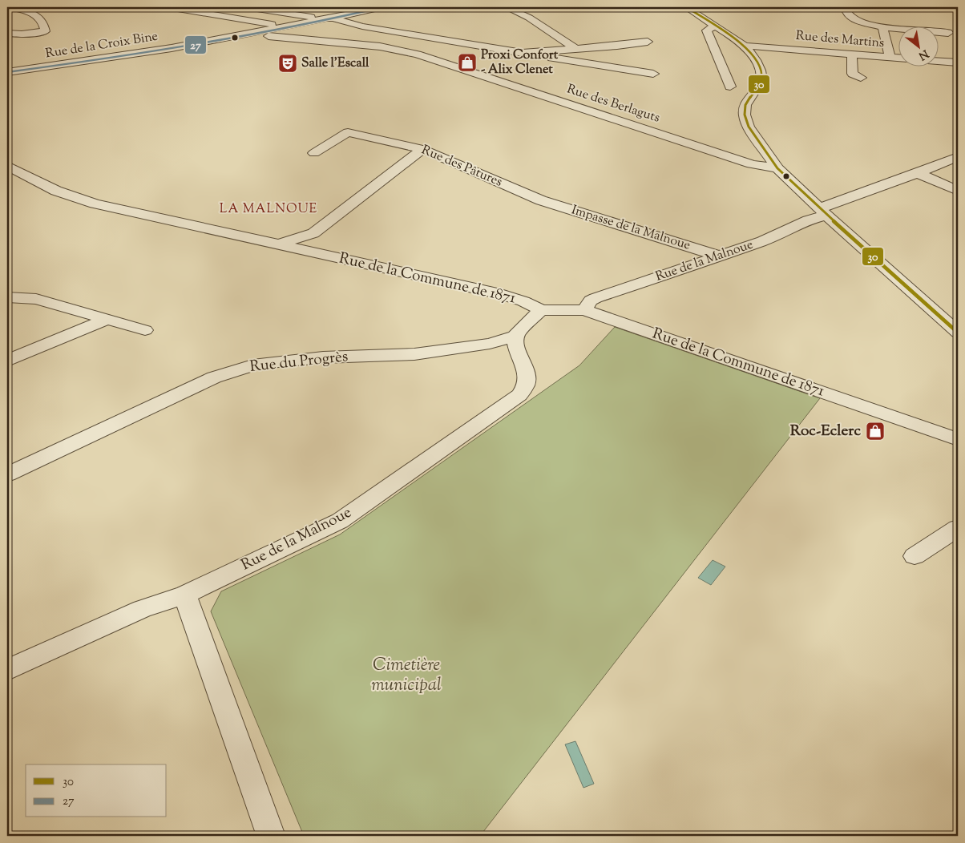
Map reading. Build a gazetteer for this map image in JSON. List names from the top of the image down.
{
  "streets": {
    "street": [
      "Rue des Martins",
      "Rue de la Croix Bine",
      "Rue des Berlaguts",
      "Rue des Pâtures",
      "Impasse de la Malnoue",
      "Rue de la Malnoue",
      "Rue de la Commune de 1871",
      "Rue du Progrès"
    ]
  },
  "crossings": [
    ["Rue de la Croix Bine", "Rue des Berlaguts"],
    ["Rue des Pâtures", "Impasse de la Malnoue"],
    ["Impasse de la Malnoue", "Rue de la Malnoue"],
    ["Rue de la Malnoue", "Rue de la Commune de 1871"],
    ["Rue de la Malnoue", "Rue du Progrès"]
  ],
  "districts": ["LA MALNOUE"],
  "parks": ["Cimetière municipal"],
  "places": {
    "shop": ["Proxi Confort - Alix Clenet", "Roc-Eclerc"],
    "theatre": ["Salle l'Escall"]
  },
  "lines": ["transit line 30", "transit line 27"],
  "legend": ["30", "27"],
  "north": "bottom right"
}
